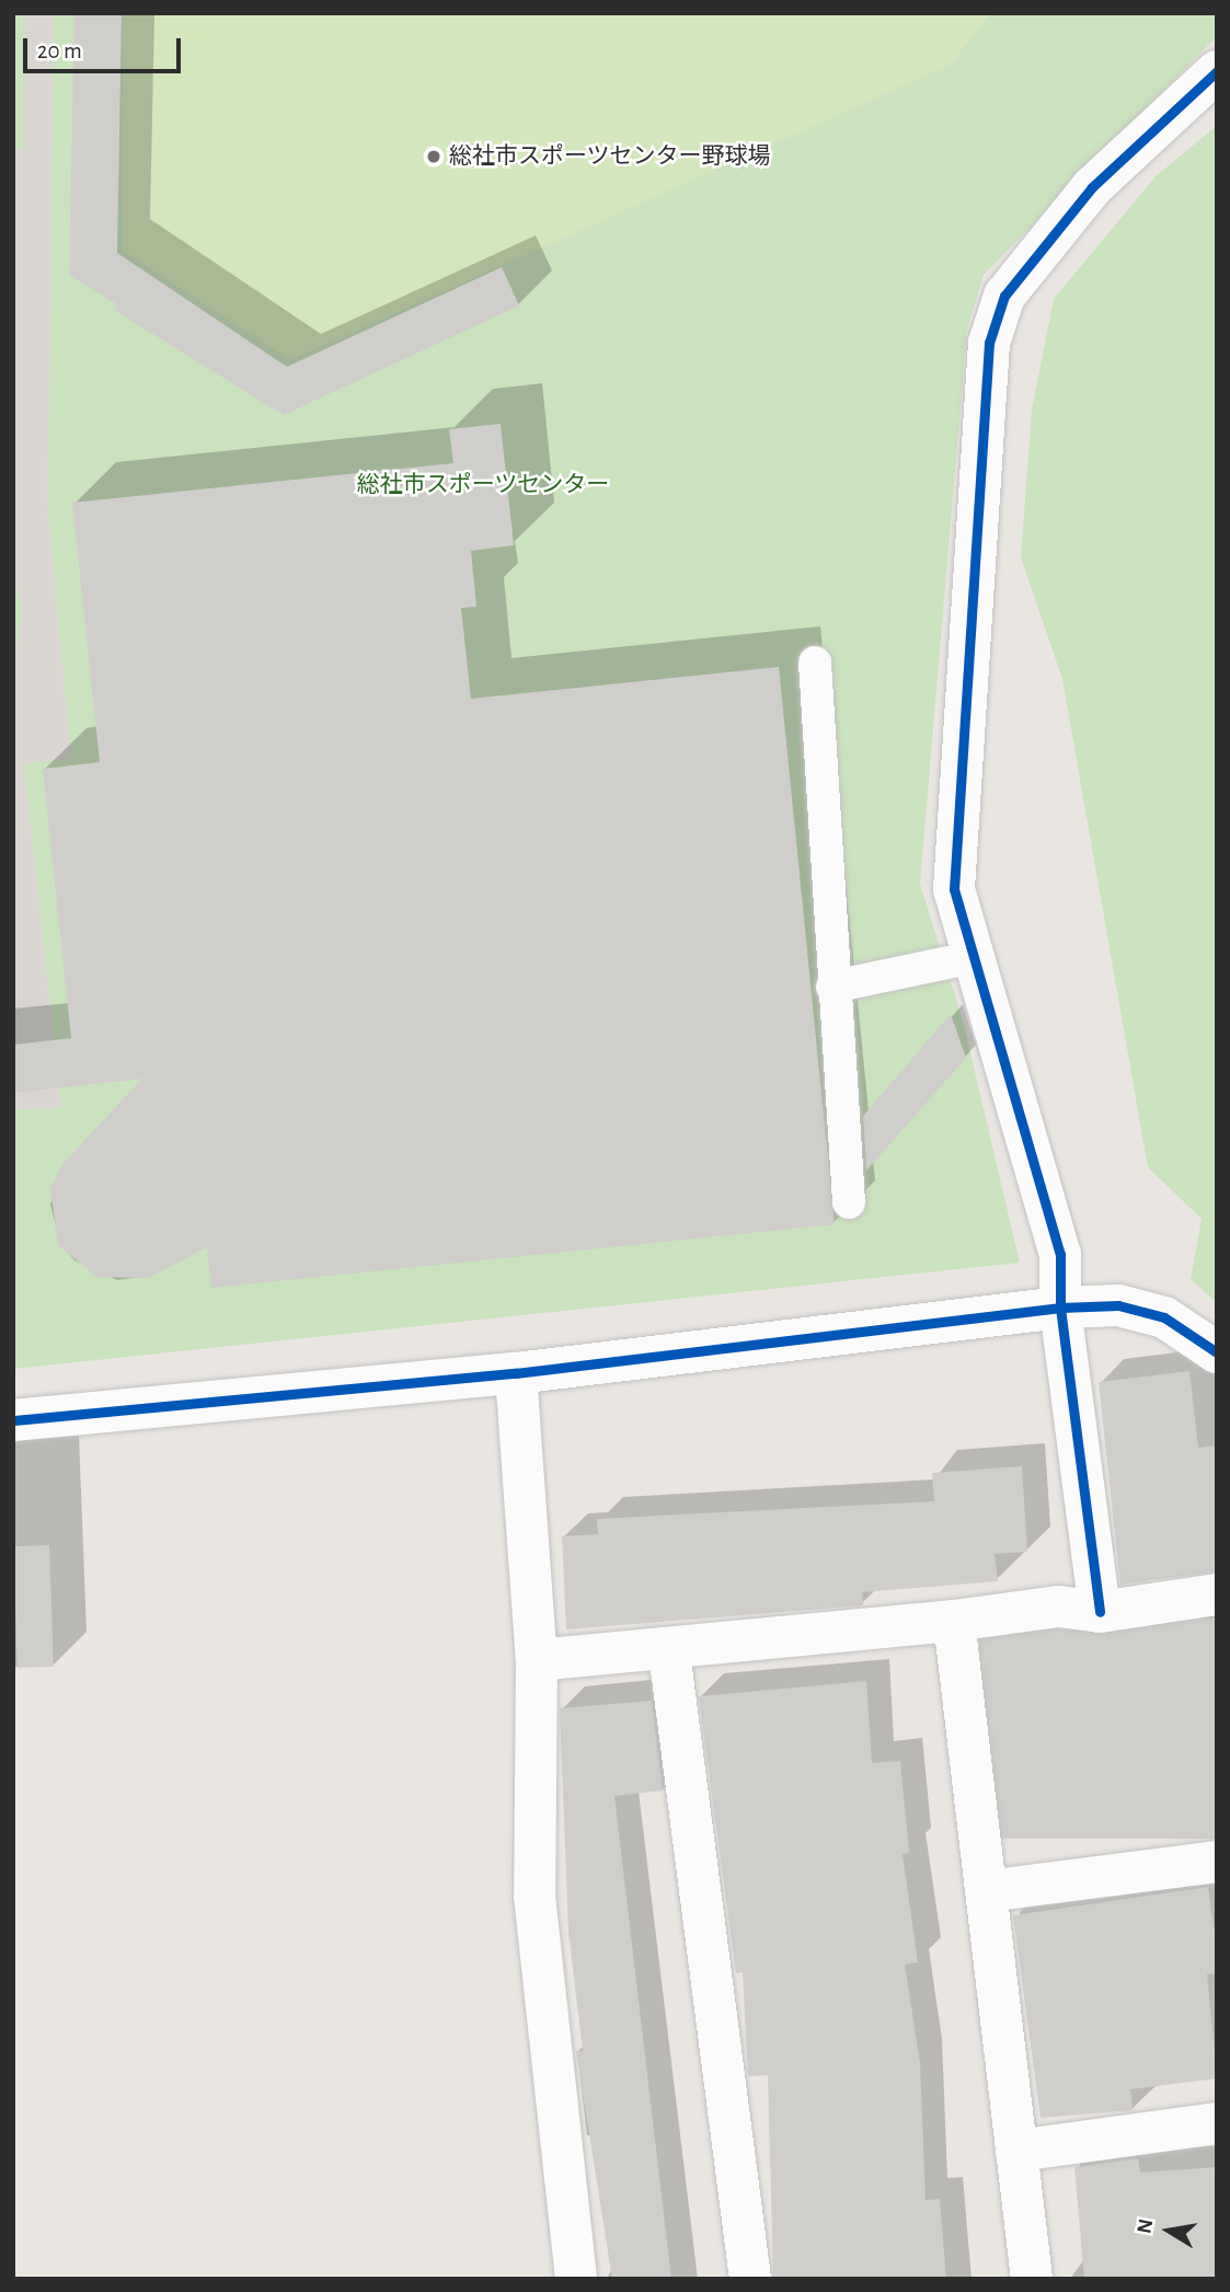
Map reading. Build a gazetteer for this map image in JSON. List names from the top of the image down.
{
  "parks": ["総社市スポーツセンター"],
  "places": ["総社市スポーツセンター野球場"],
  "scale_bar": "20 m",
  "north": "left"
}
